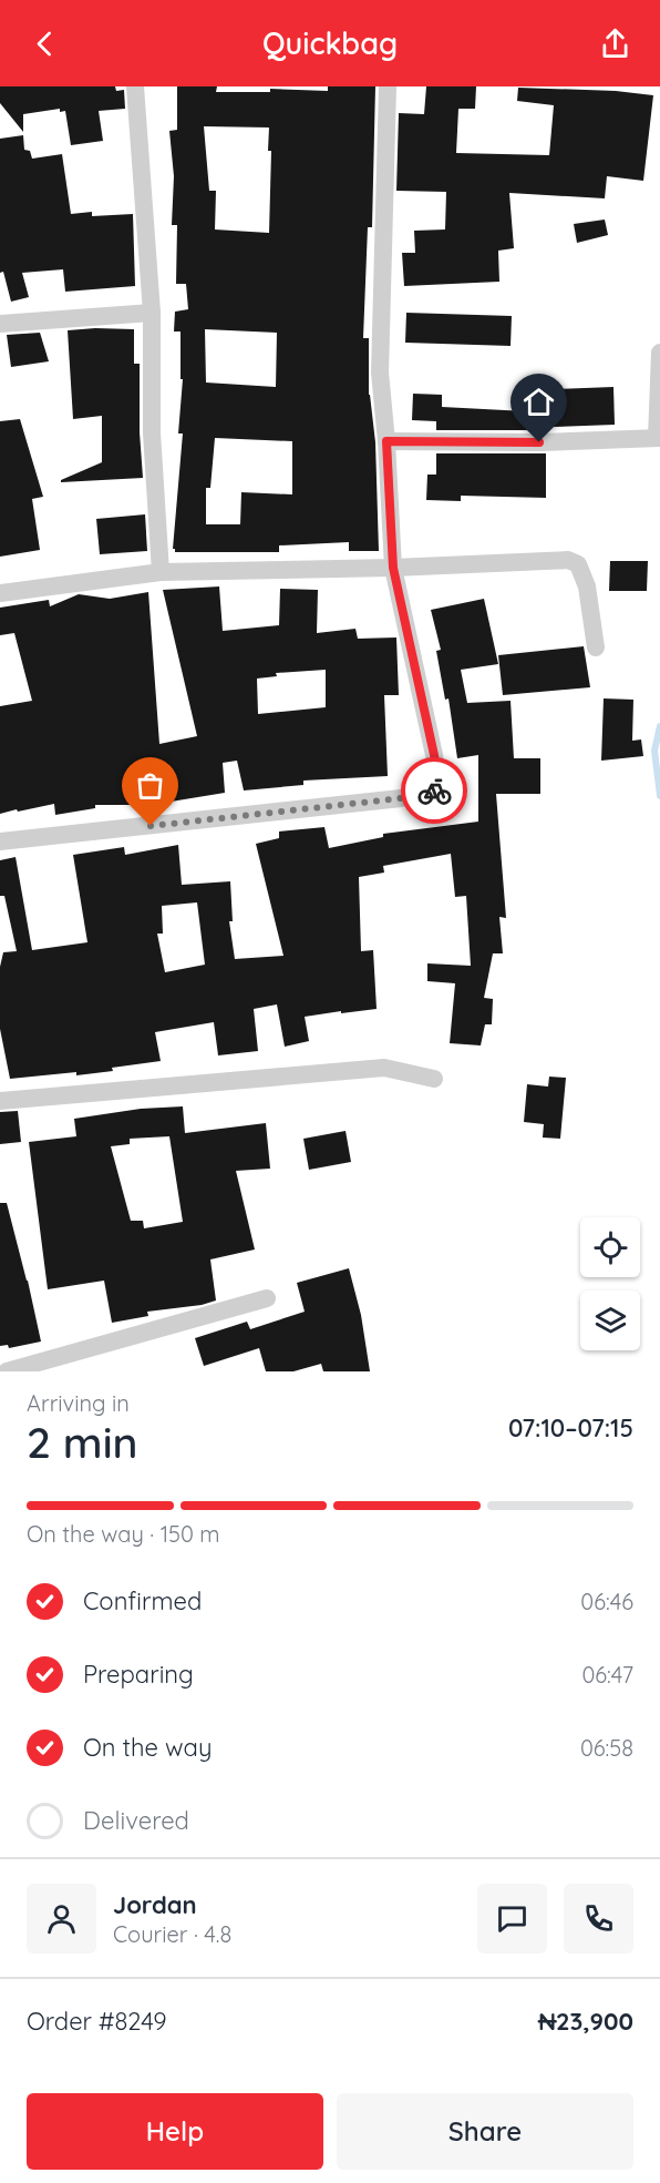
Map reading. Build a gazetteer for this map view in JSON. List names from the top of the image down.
{
  "page": {
    "header": "Quickbag",
    "heading": ["2 min", "Arriving in", "07:10–07:15"],
    "panel": [
      "Jordan",
      "Courier · 4.8",
      "Order #8249",
      "₦23,900"
    ],
    "bar": "On the way · 150 m",
    "list": [
      ["Confirmed", "06:46"],
      ["Preparing", "06:47"],
      ["On the way", "06:58"],
      "Delivered"
    ],
    "buttons": ["Help", "Share"]
  }
}
